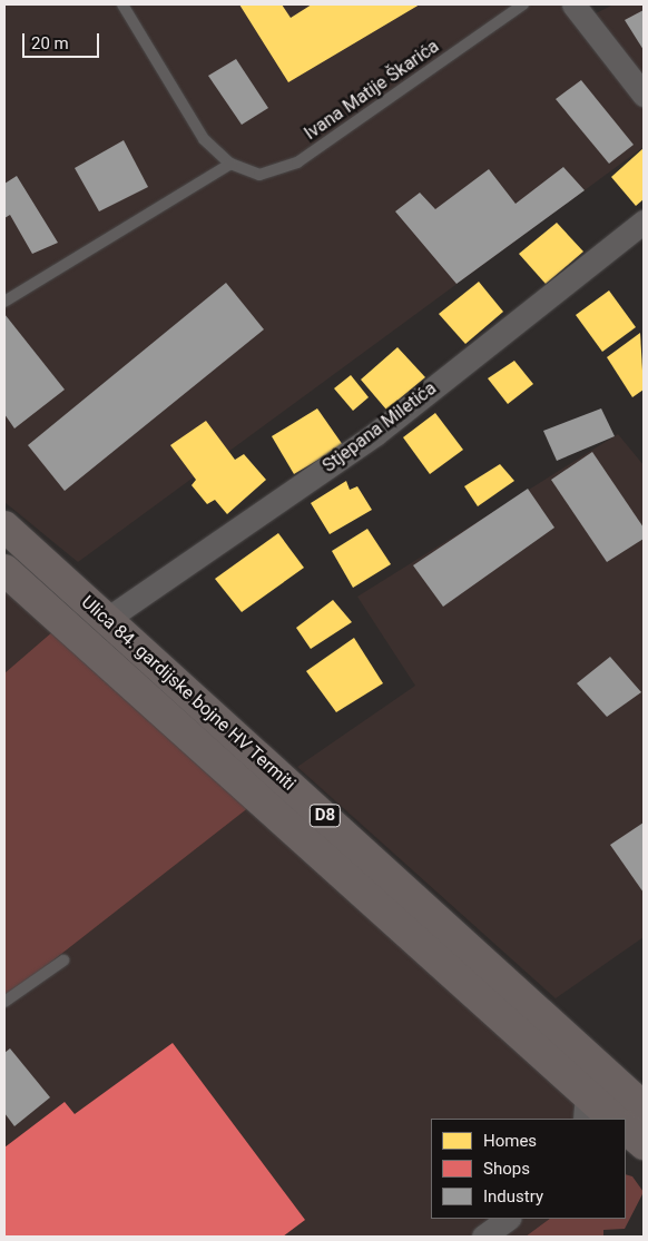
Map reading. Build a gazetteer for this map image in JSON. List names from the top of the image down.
{
  "streets": {
    "main road": ["Ulica 84. gardijske bojne HV Termiti", "D8"],
    "street": ["Stjepana Miletića"],
    "lane": ["Ivana Matije Škarića"]
  },
  "crossings": [
    ["Stjepana Miletića", "Ulica 84. gardijske bojne HV Termiti"]
  ],
  "legend": ["Homes", "Shops", "Industry"],
  "scale_bar": "20 m"
}
